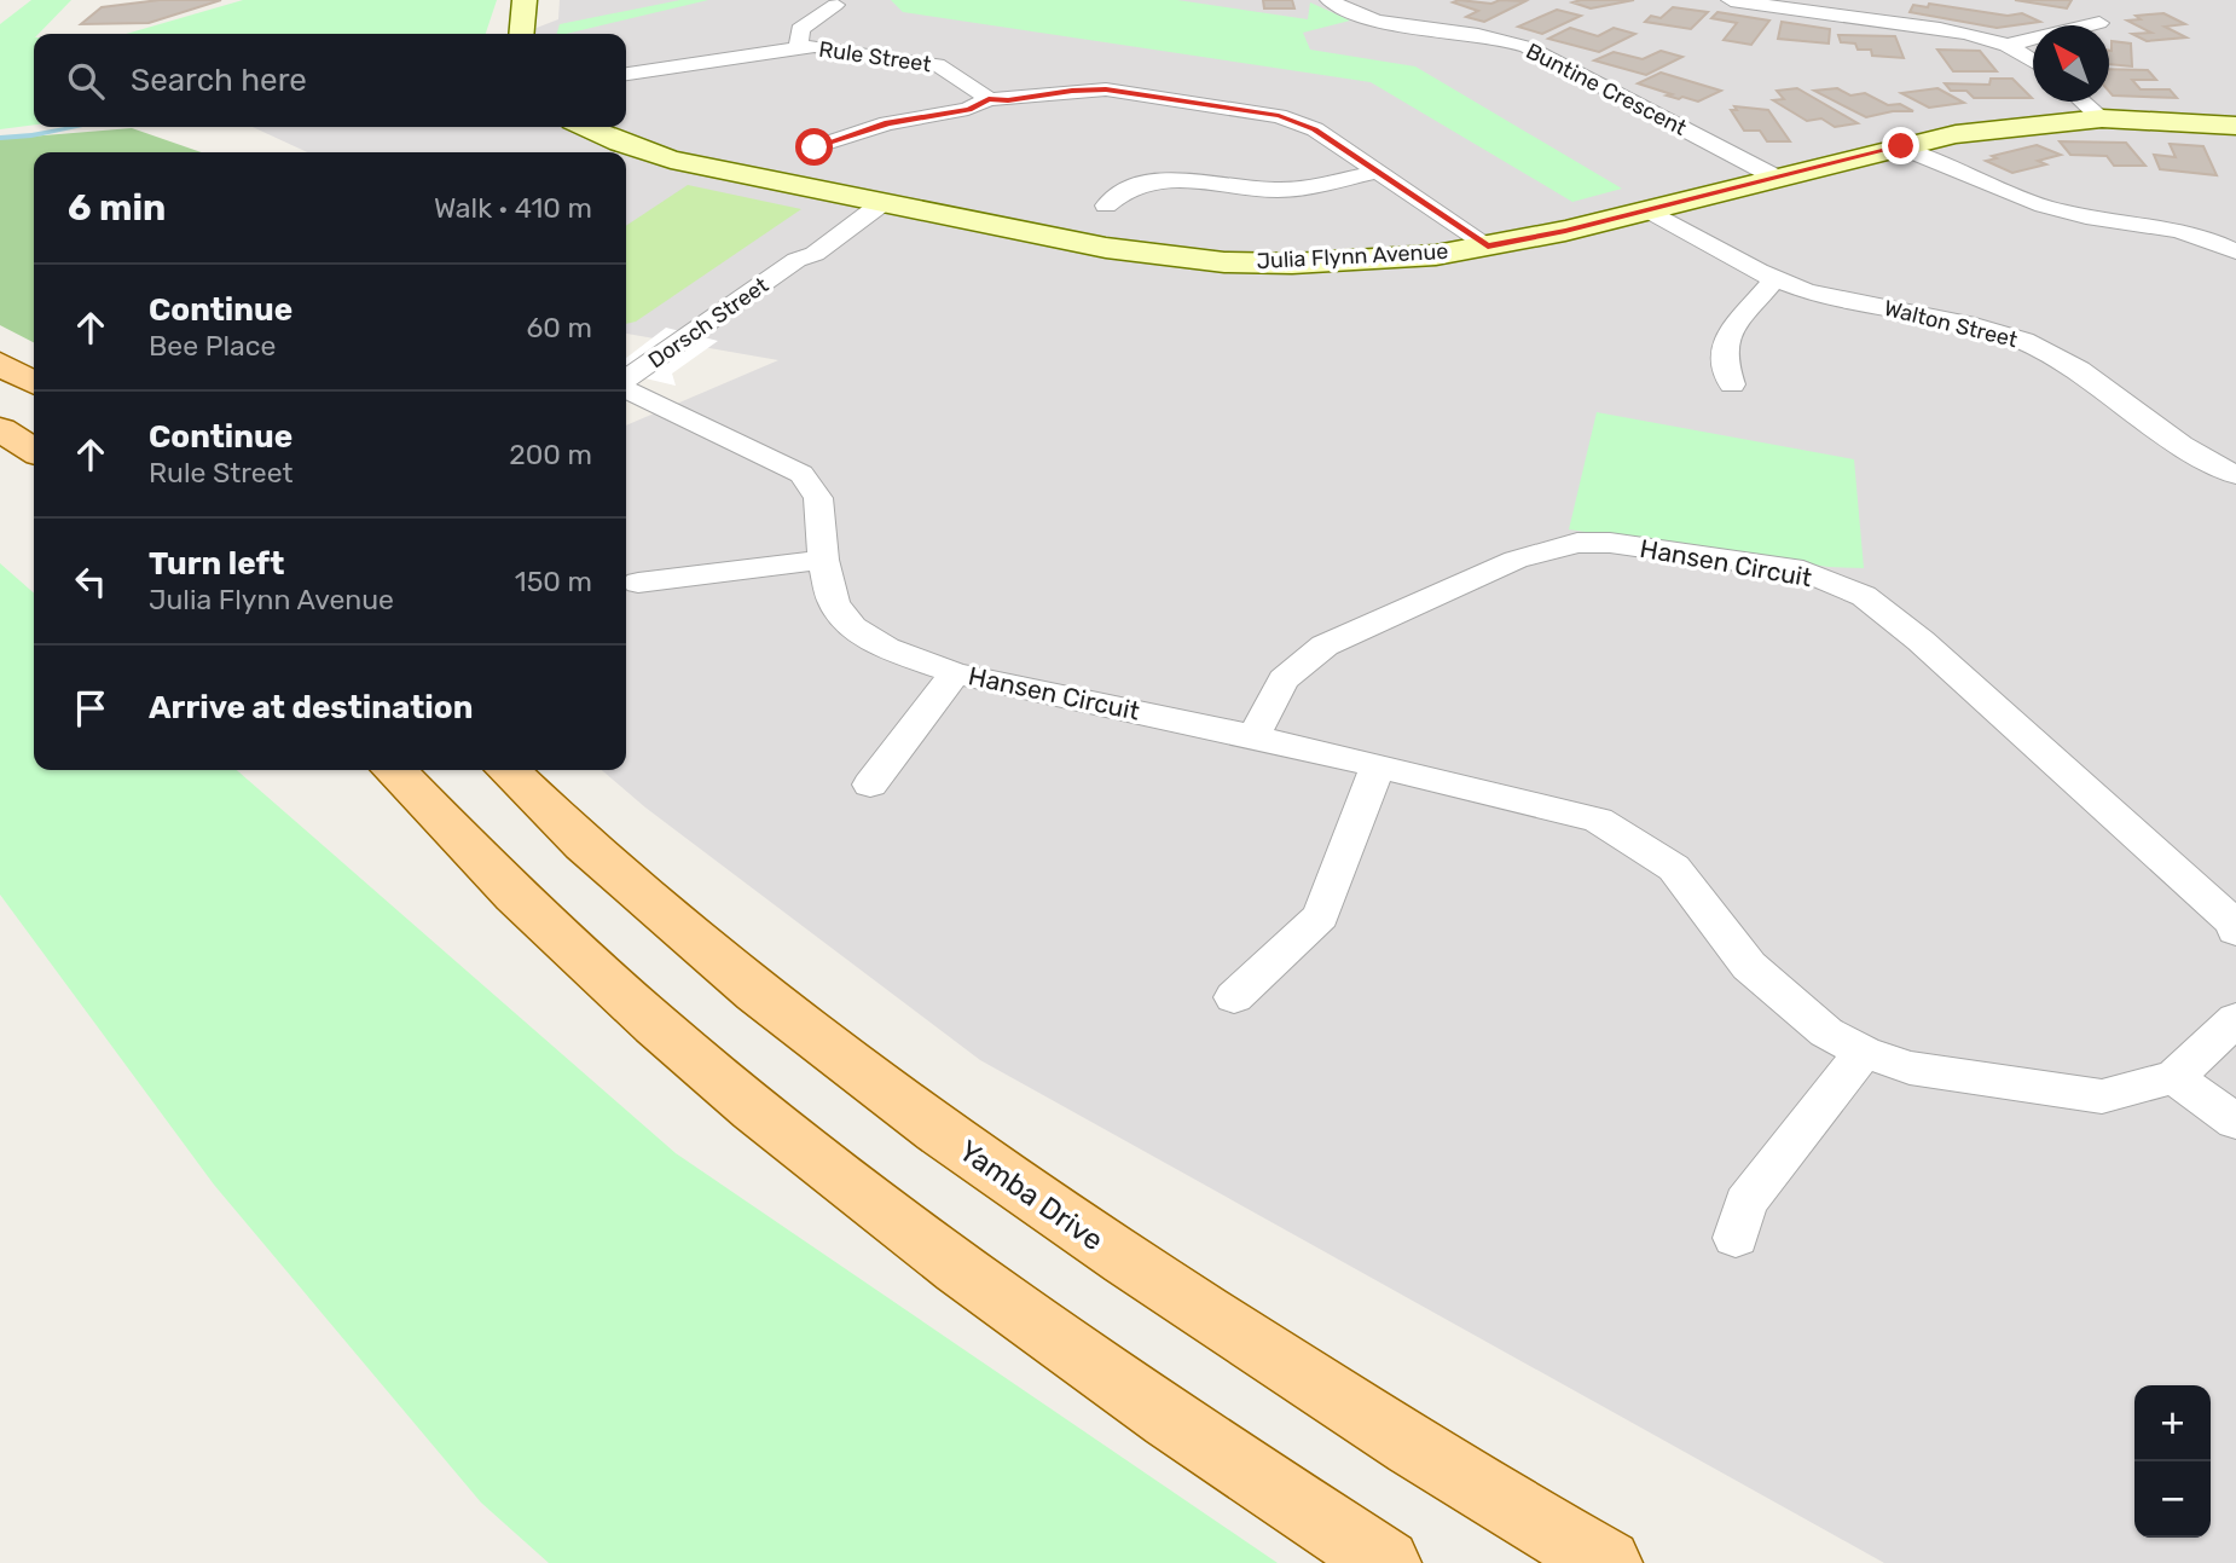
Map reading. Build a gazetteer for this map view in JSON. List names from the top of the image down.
{
  "streets": {
    "main road": ["Yamba Drive"],
    "street": [
      "Rule Street",
      "Buntine Crescent",
      "Julia Flynn Avenue",
      "Dorsch Street",
      "Walton Street",
      "Hansen Circuit"
    ]
  },
  "crossings": [
    ["Buntine Crescent", "Julia Flynn Avenue"],
    ["Julia Flynn Avenue", "Dorsch Street"],
    ["Julia Flynn Avenue", "Walton Street"]
  ],
  "north": "top left",
  "page": {
    "search": "Search here",
    "heading": ["6 min", "Walk · 410 m"],
    "list": [
      ["Continue", "Bee Place", "60 m"],
      ["Continue", "Rule Street", "200 m"],
      ["Turn left", "Julia Flynn Avenue", "150 m"],
      "Arrive at destination"
    ],
    "map_buttons": ["+", "−"]
  }
}
